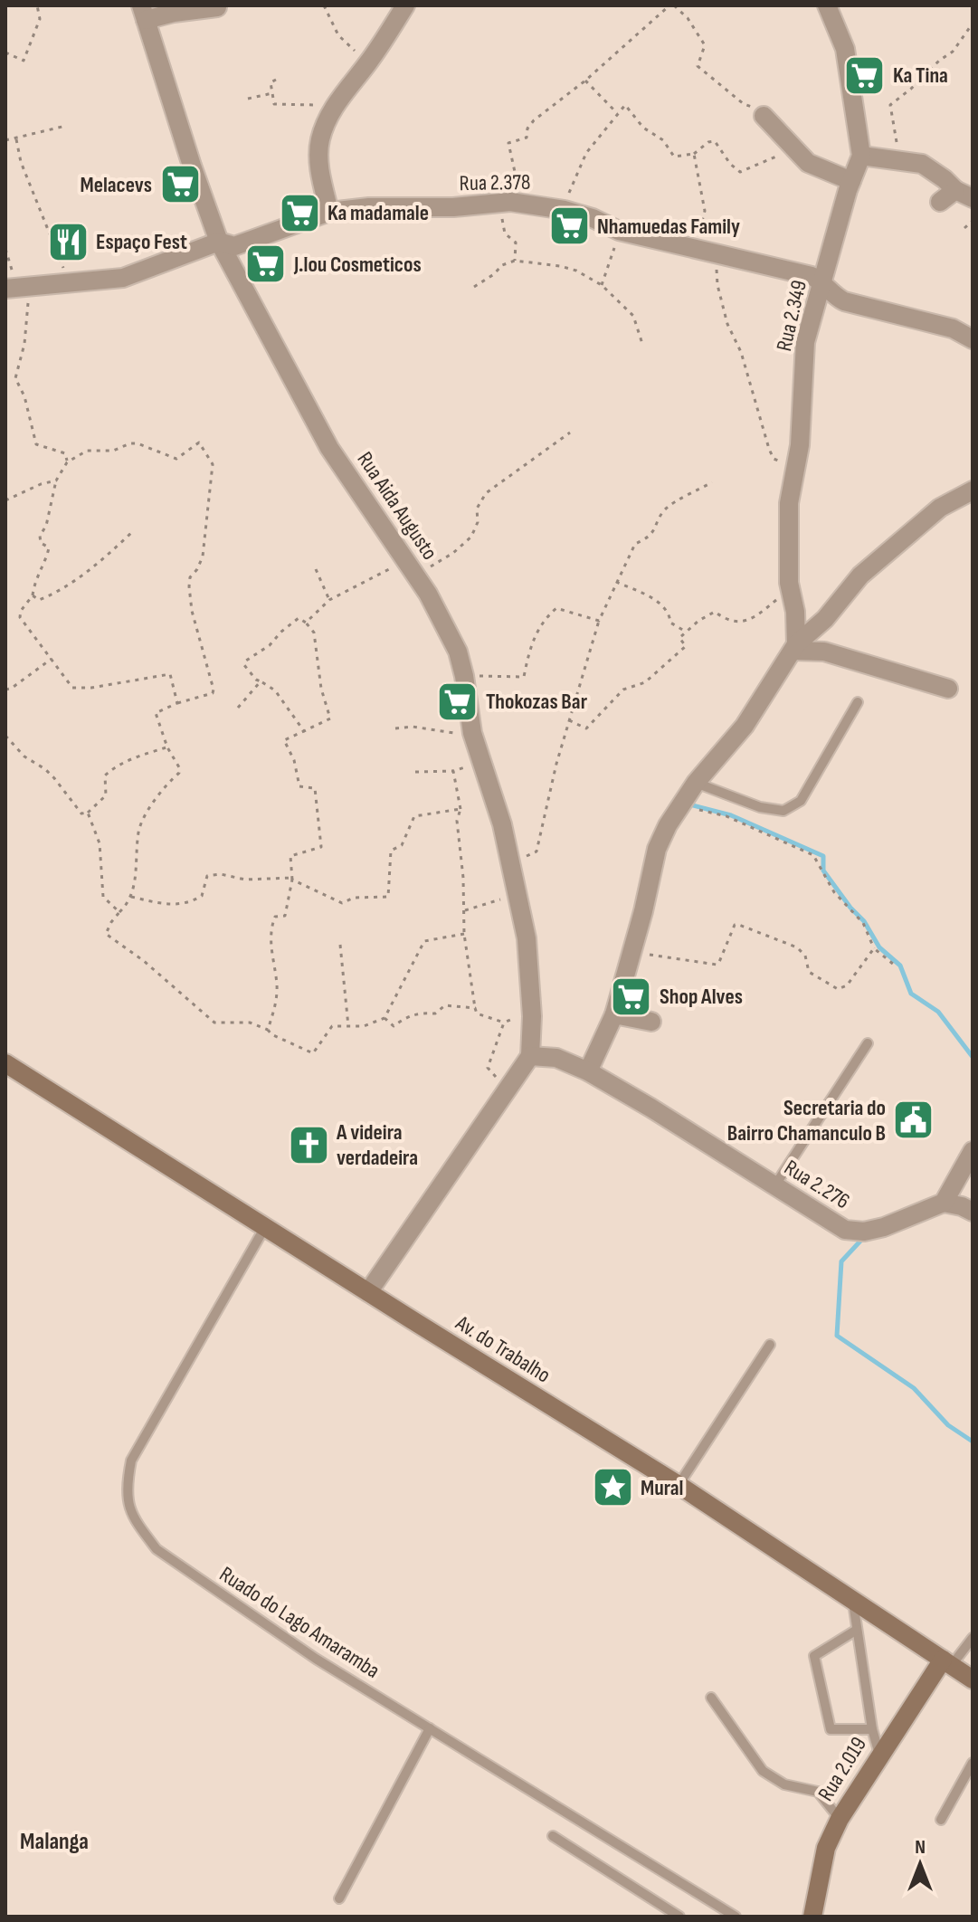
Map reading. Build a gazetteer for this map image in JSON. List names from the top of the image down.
{
  "streets": {
    "main road": ["Av. do Trabalho", "Rua 2.019"],
    "street": [
      "Rua 2.378",
      "Rua 2.349",
      "Rua Aida Augusto",
      "Rua 2.276"
    ],
    "lane": ["Ruado do Lago Amaramba"]
  },
  "crossings": [
    ["Rua 2.378", "Rua 2.349"],
    ["Rua 2.378", "Rua Aida Augusto"],
    ["Rua Aida Augusto", "Rua 2.276"],
    ["Av. do Trabalho", "Ruado do Lago Amaramba"],
    ["Av. do Trabalho", "Rua 2.019"]
  ],
  "districts": ["Malanga"],
  "places": {
    "supermarket": [
      "Ka Tina",
      "Melacevs",
      "Ka madamale",
      "Nhamuedas Family",
      "J.lou Cosmeticos",
      "Thokozas Bar",
      "Shop Alves"
    ],
    "restaurant": ["Espaço Fest"],
    "public building": ["Secretaria do Bairro Chamanculo B"],
    "church": ["A videira verdadeira"],
    "place": ["Mural"]
  },
  "north": "top"
}
